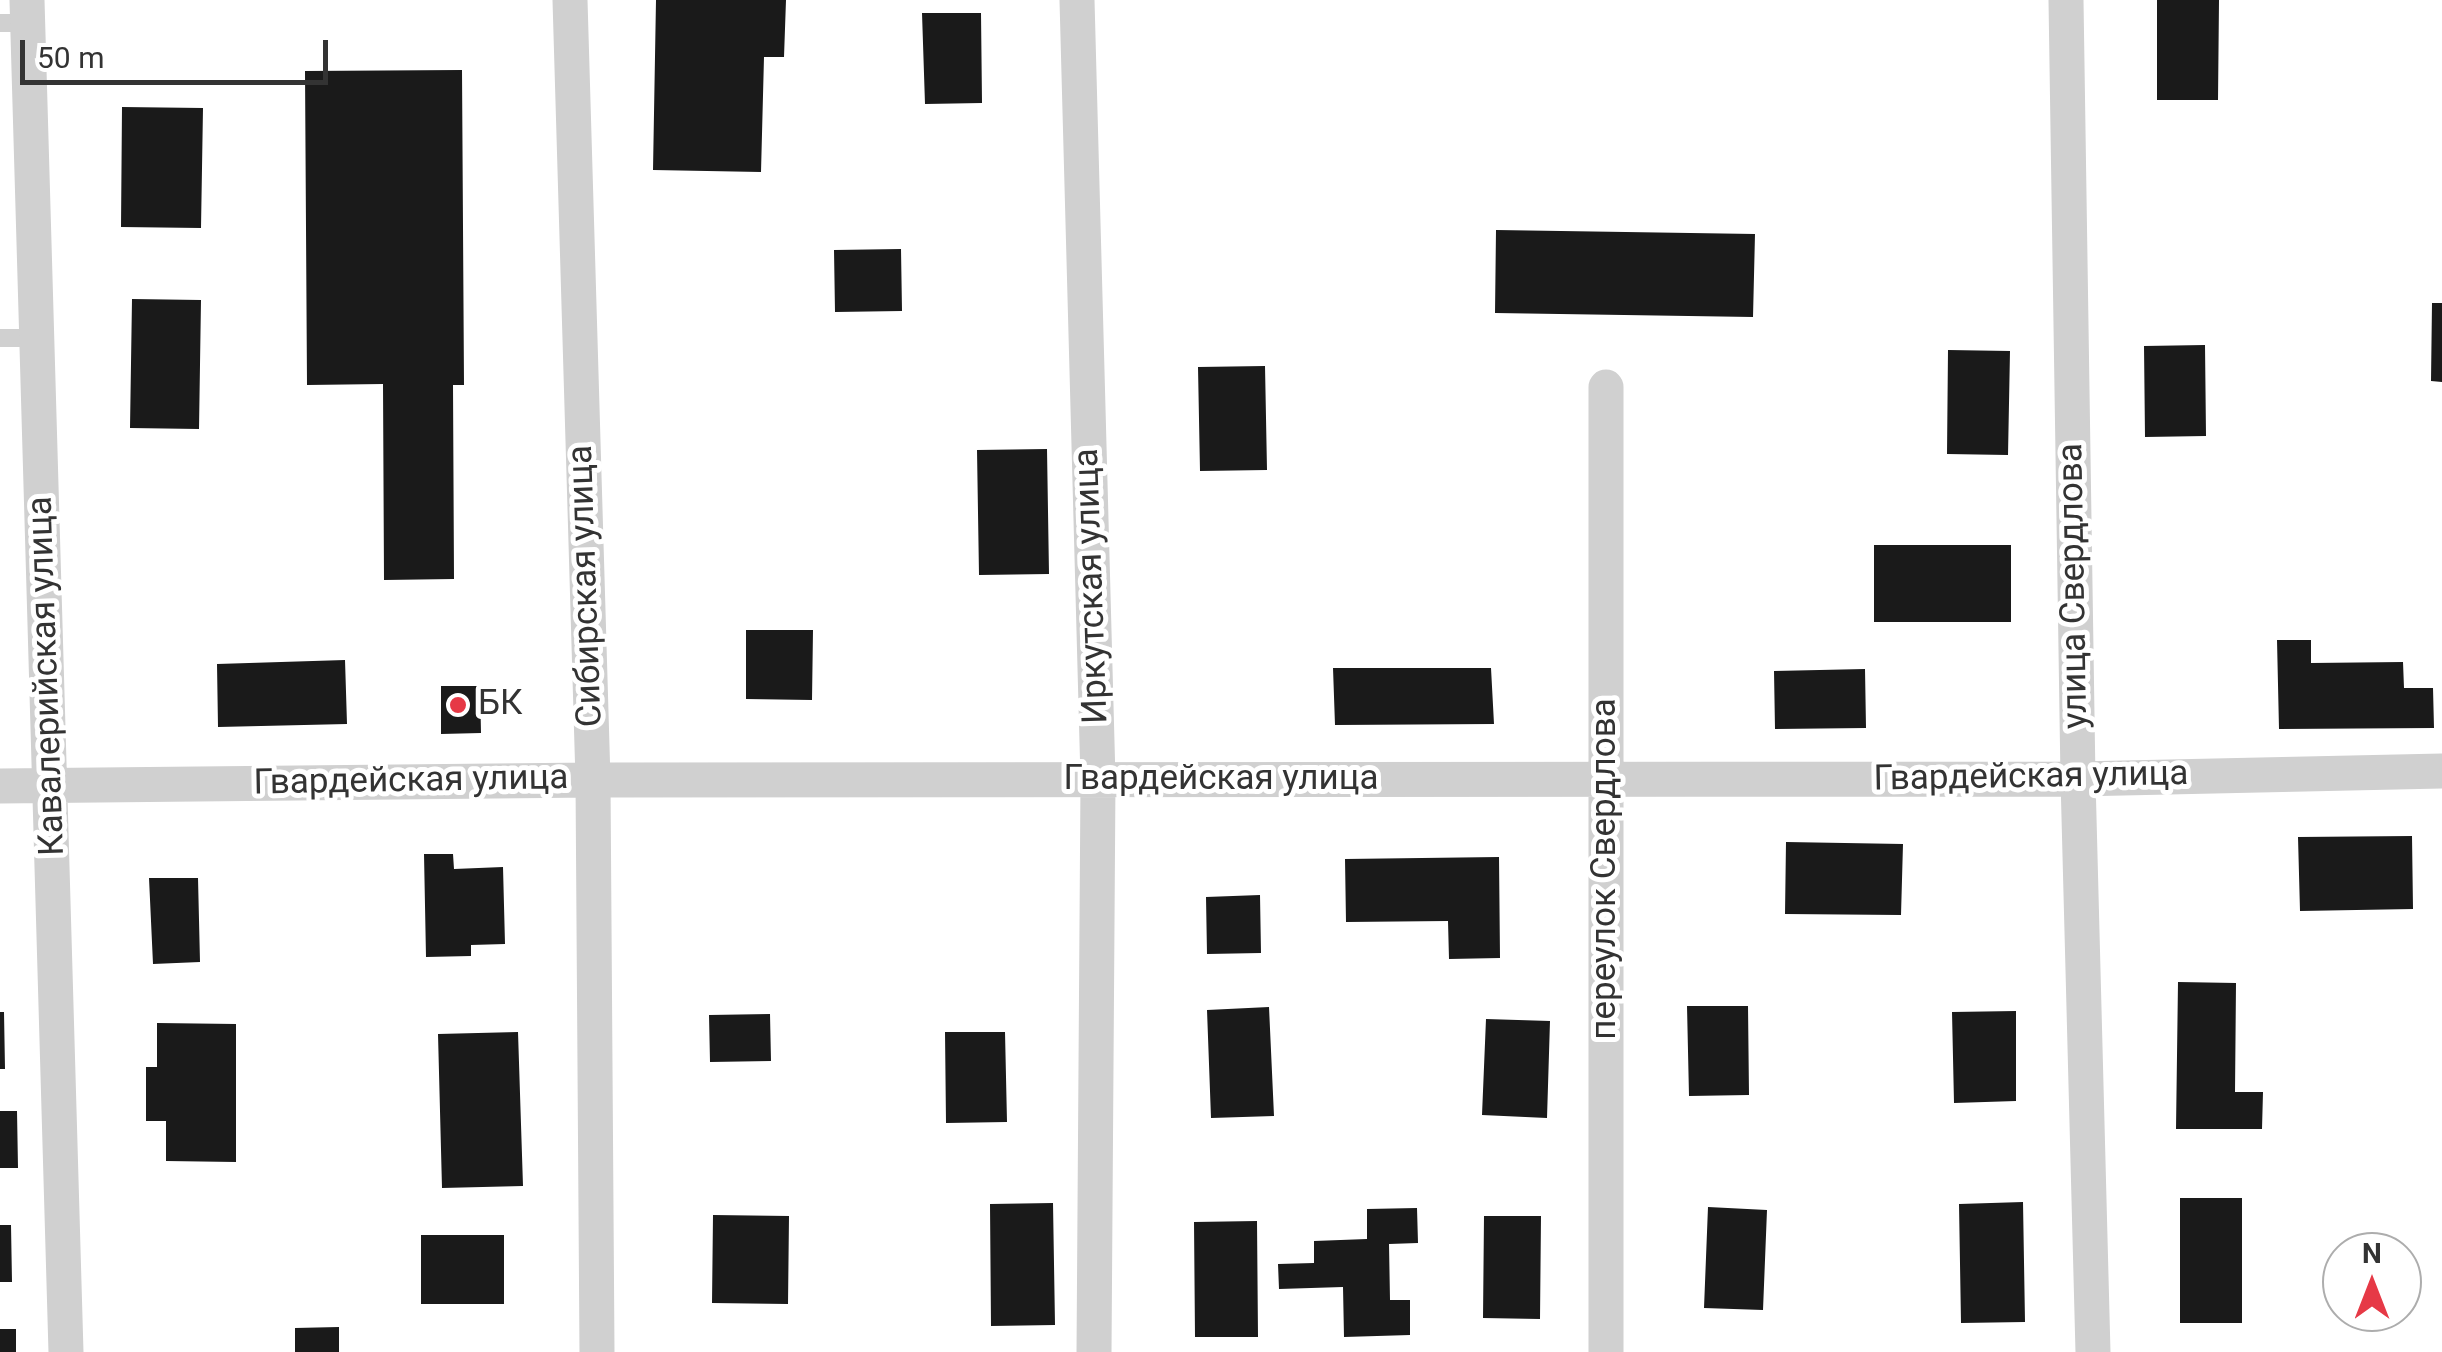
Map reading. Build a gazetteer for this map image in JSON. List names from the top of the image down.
{
  "streets": {
    "street": [
      "Сибирская улица",
      "Иркутская улица",
      "улица Свердлова",
      "Кавалерийская улица",
      "Гвардейская улица",
      "переулок Свердлова"
    ]
  },
  "crossings": [
    ["Сибирская улица", "Гвардейская улица"],
    ["Иркутская улица", "Гвардейская улица"],
    ["улица Свердлова", "Гвардейская улица"],
    ["Кавалерийская улица", "Гвардейская улица"],
    ["Гвардейская улица", "переулок Свердлова"]
  ],
  "places": ["БК"],
  "scale_bar": "50 m",
  "north": "top"
}
